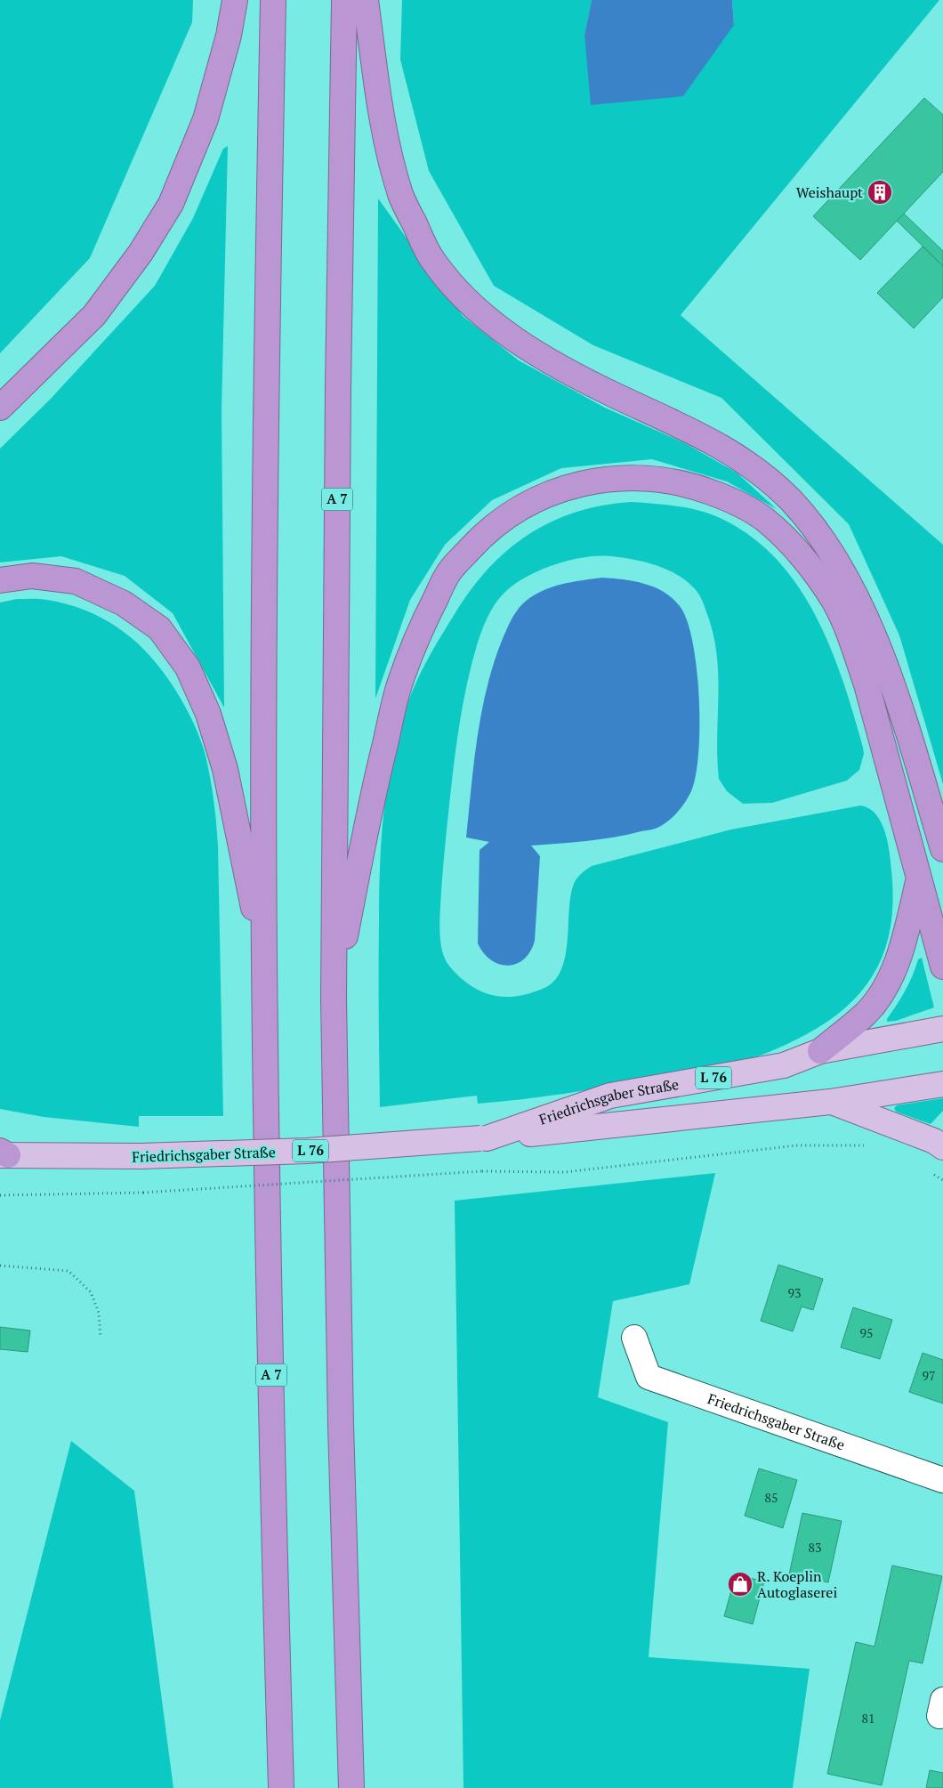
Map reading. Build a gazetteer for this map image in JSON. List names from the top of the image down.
{
  "streets": {
    "highway": ["A 7"],
    "main road": ["L 76", "Friedrichsgaber Straße"]
  },
  "places": {
    "building": ["Weishaupt"],
    "shop": ["R. Koeplin Autoglaserei"]
  },
  "house_numbers": [
    "93",
    "95",
    "97",
    "85",
    "83",
    "81"
  ]
}
